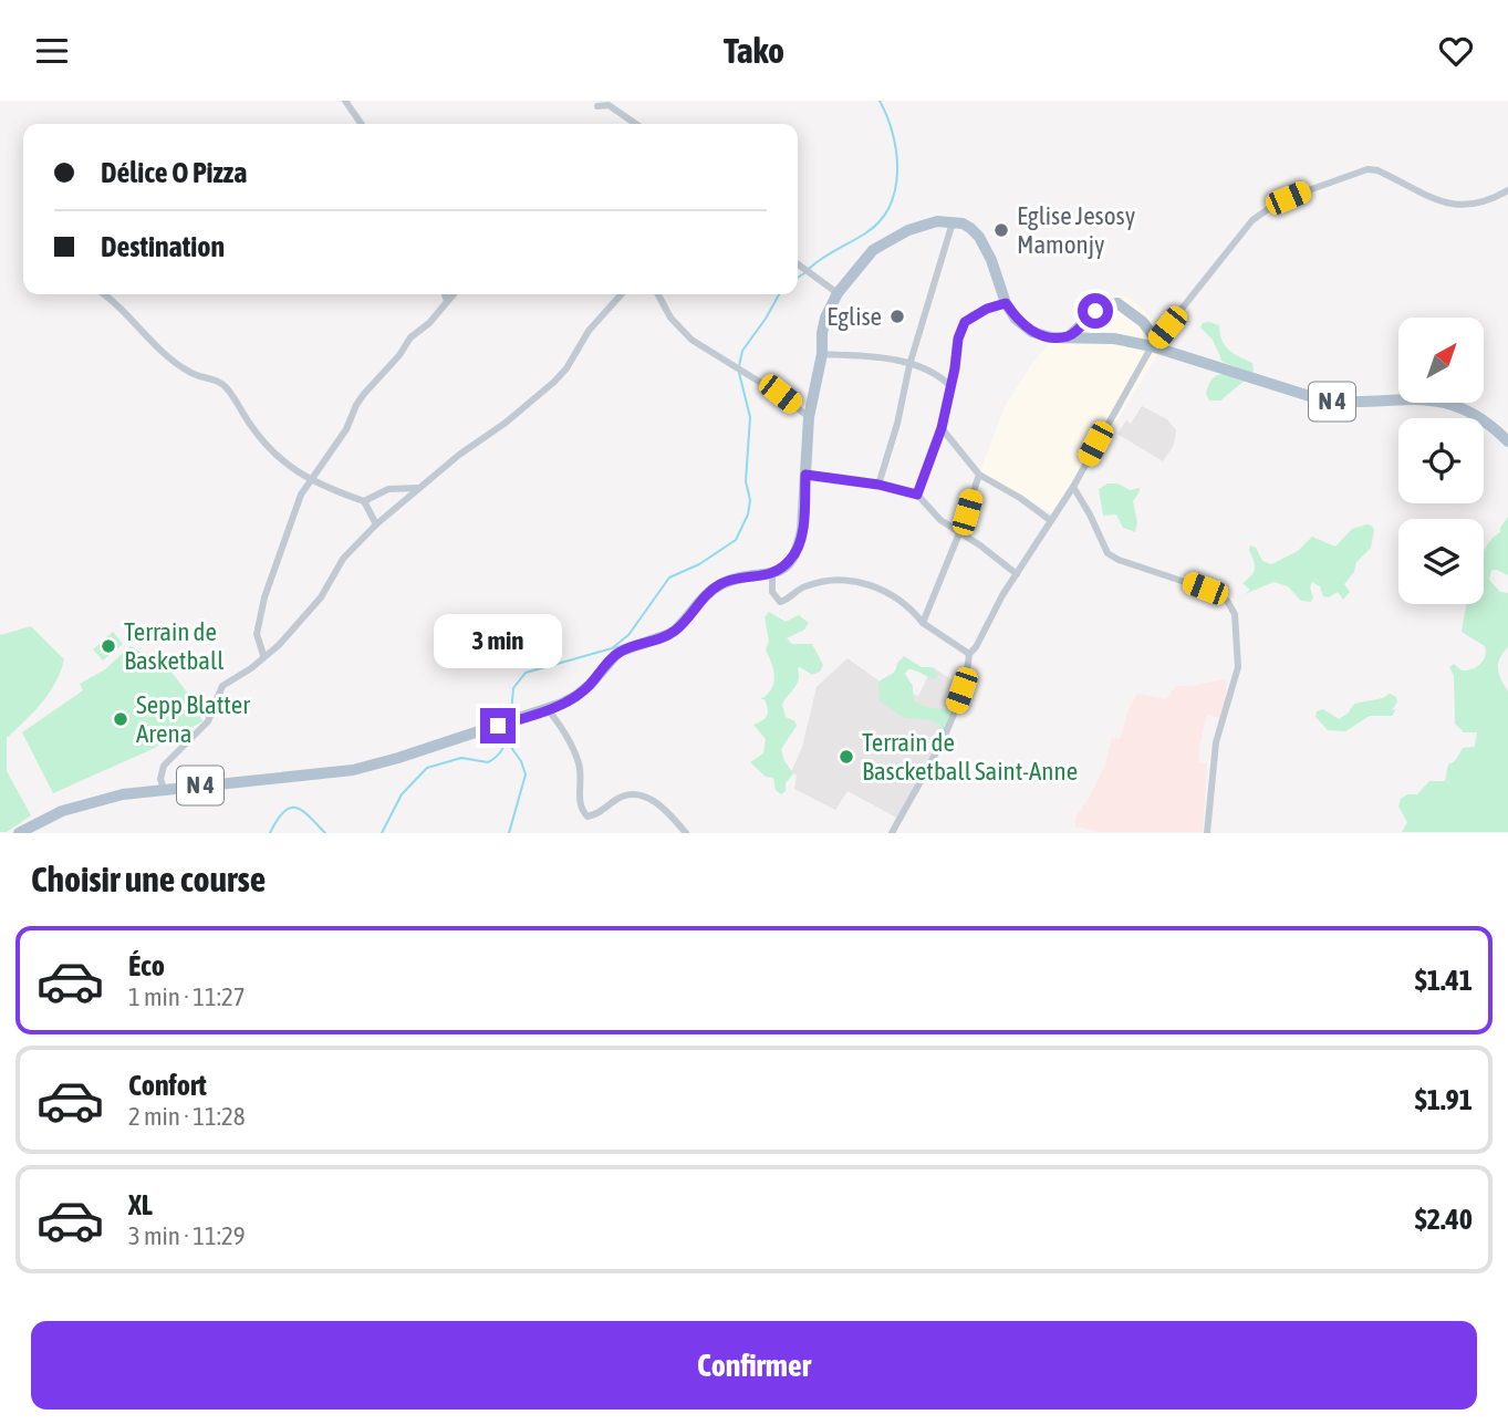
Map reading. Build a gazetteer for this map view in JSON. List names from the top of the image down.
{
  "streets": {
    "main road": ["N 4"]
  },
  "places": [
    "Eglise Jesosy Mamonjy",
    "Eglise",
    "Terrain de Basketball",
    "Sepp Blatter Arena",
    "Terrain de Bascketball Saint-Anne"
  ],
  "north": "top right",
  "page": {
    "header": "Tako",
    "banner": ["Délice O Pizza", "Destination"],
    "bubble": "3 min",
    "heading": "Choisir une course",
    "list": [
      {
        "name": "Éco",
        "note": "1 min · 11:27",
        "value": "$1.41"
      },
      {
        "name": "Confort",
        "note": "2 min · 11:28",
        "value": "$1.91"
      },
      {
        "name": "XL",
        "note": "3 min · 11:29",
        "value": "$2.40"
      }
    ],
    "buttons": "Confirmer"
  }
}
